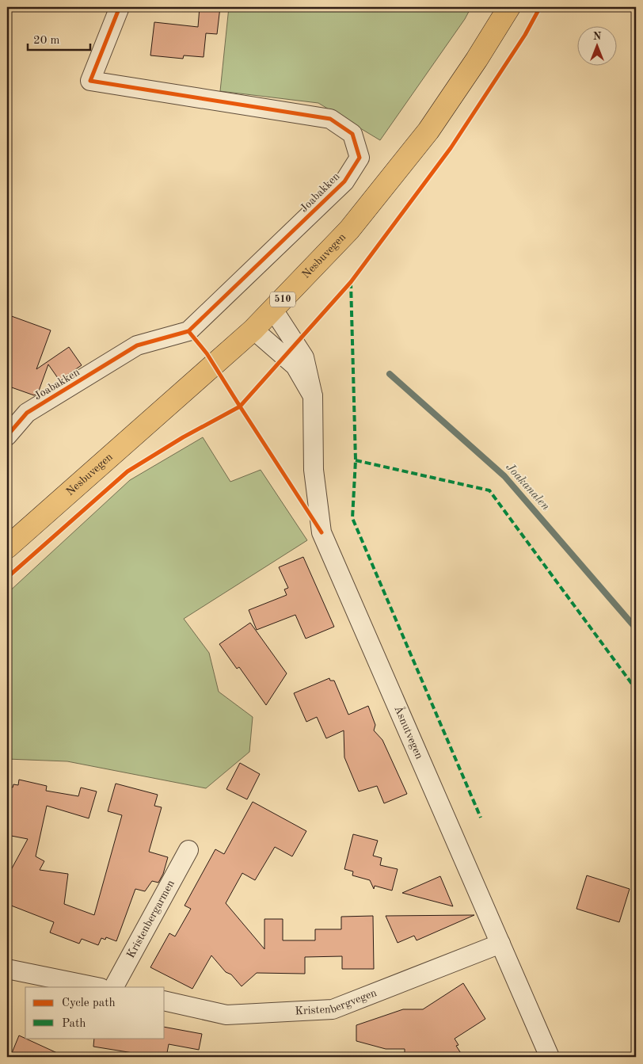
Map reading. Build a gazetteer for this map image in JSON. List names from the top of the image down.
{
  "streets": {
    "main road": ["Nesbuvegen", "510"],
    "street": [
      "Joabakken",
      "Åsnutvegen",
      "Kristenbergarmen",
      "Kristenbergvegen"
    ]
  },
  "crossings": [
    ["Nesbuvegen", "Åsnutvegen"],
    ["Åsnutvegen", "Kristenbergvegen"]
  ],
  "water": ["Joakanalen"],
  "legend": ["Cycle path", "Path"],
  "scale_bar": "20 m",
  "north": "top"
}
